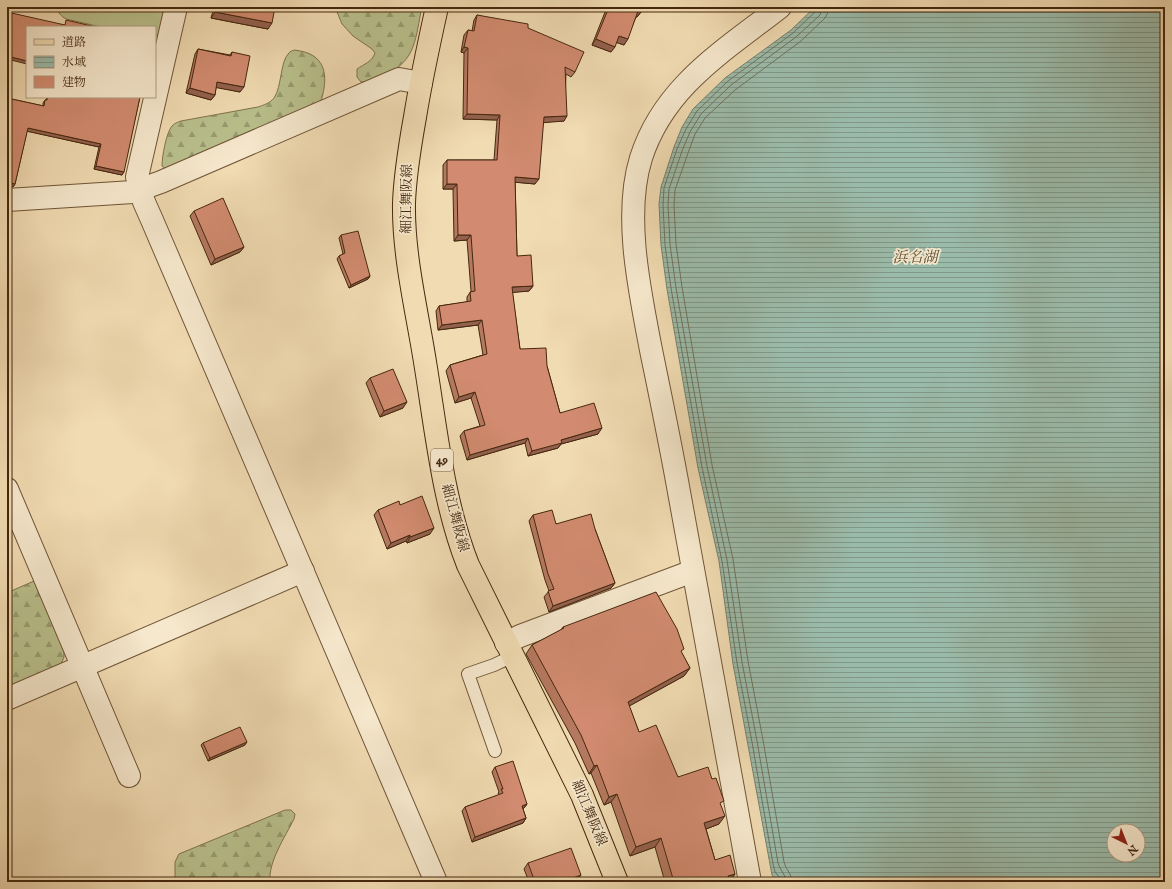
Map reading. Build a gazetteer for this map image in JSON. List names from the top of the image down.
{
  "streets": {
    "main road": ["細江舞阪線", "49"]
  },
  "water": ["浜名湖"],
  "legend": ["道路", "水域", "建物"],
  "north": "bottom right"
}
